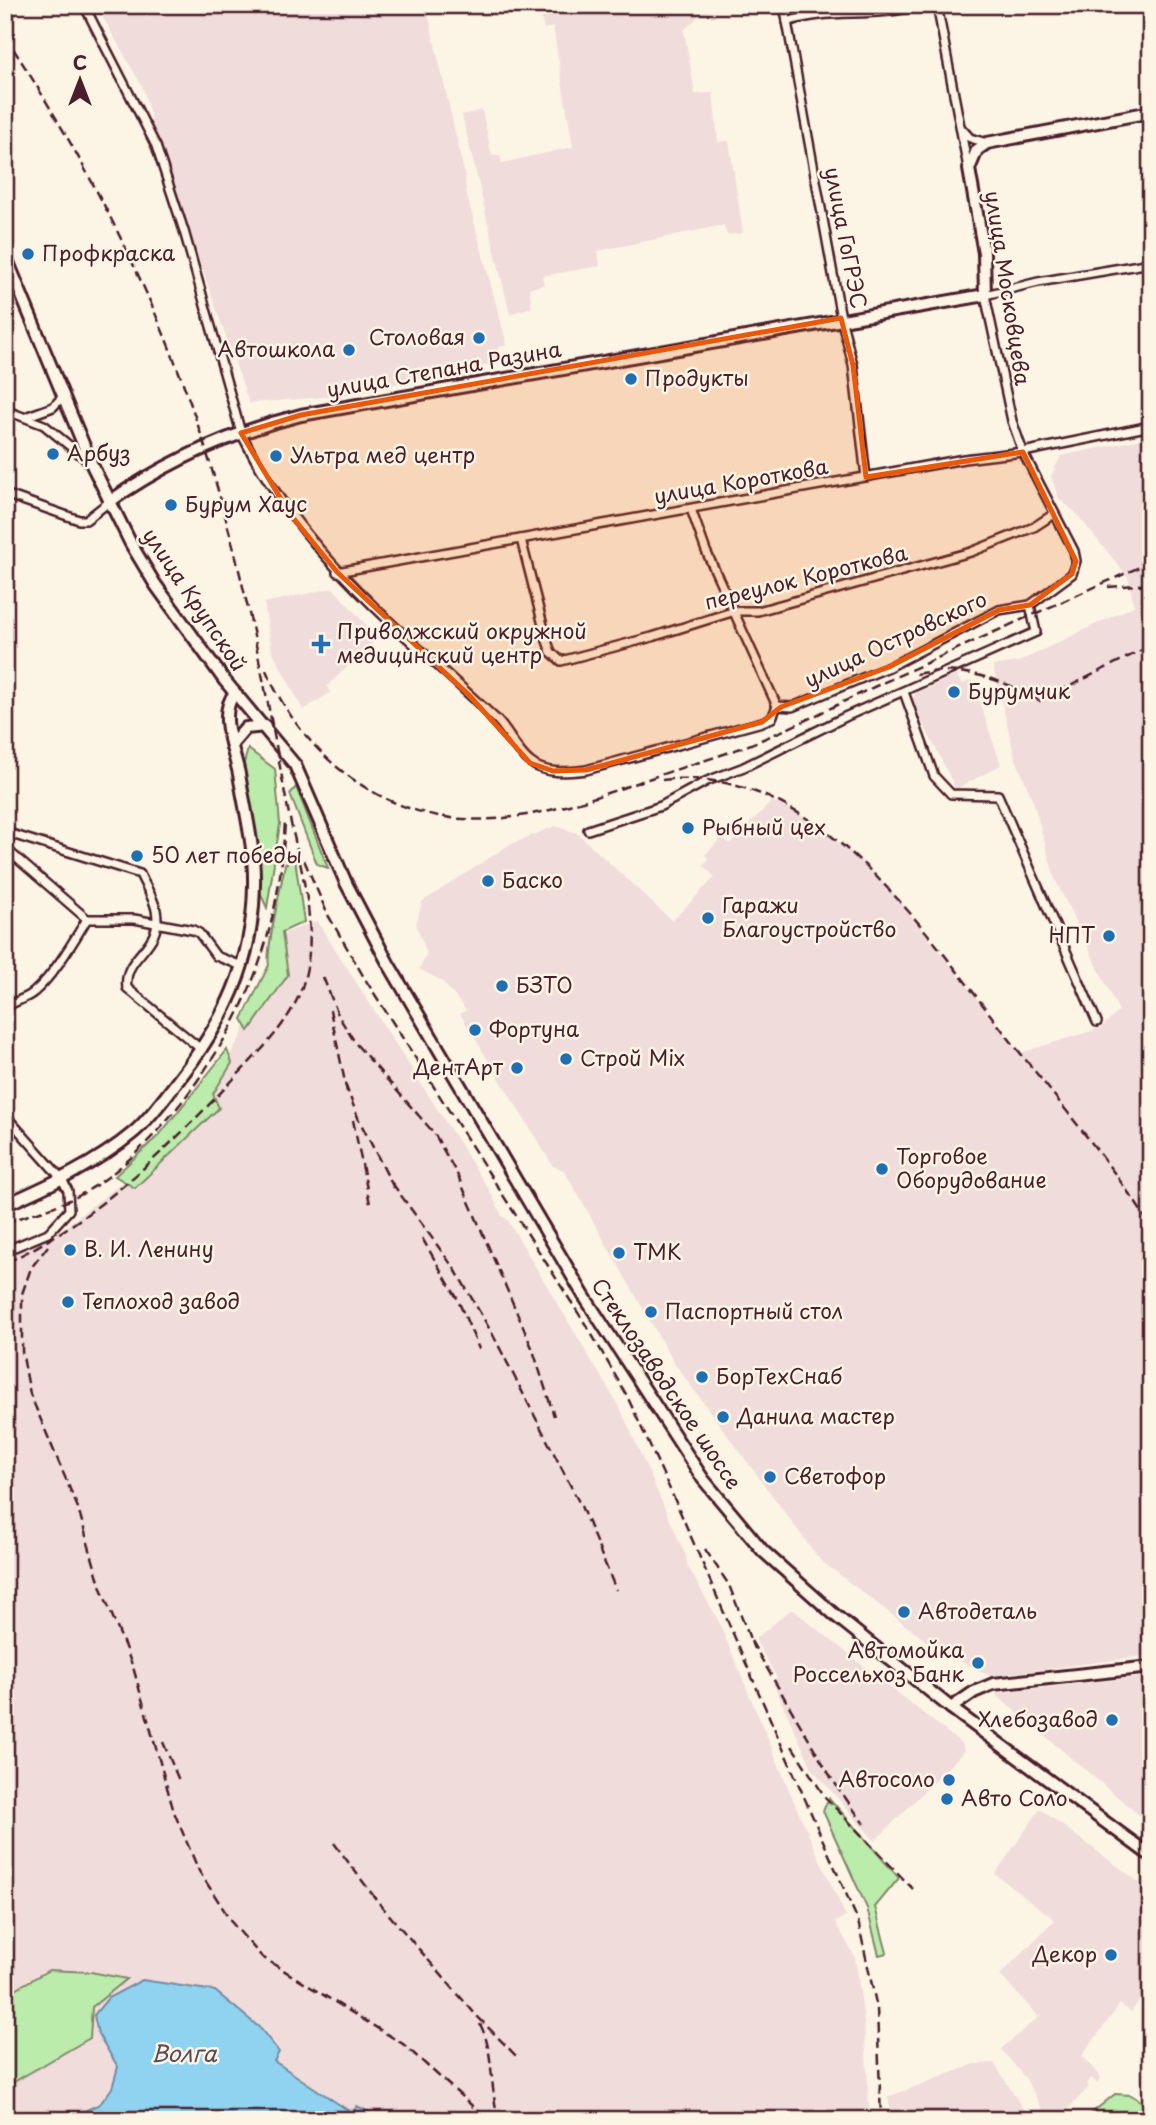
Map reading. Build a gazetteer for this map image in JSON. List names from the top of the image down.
{
  "streets": {
    "main road": [
      "улица Московцева",
      "улица Степана Разина",
      "улица Крупской",
      "Стеклозаводское шоссе"
    ],
    "street": [
      "улица ГоГРЭС",
      "улица Короткова",
      "переулок Короткова",
      "улица Островского"
    ]
  },
  "crossings": [
    ["улица ГоГРЭС", "улица Степана Разина"],
    ["улица ГоГРЭС", "улица Короткова"],
    ["улица Московцева", "улица Короткова"],
    ["улица Московцева", "переулок Короткова"],
    ["улица Московцева", "улица Островского"],
    ["улица Степана Разина", "улица Крупской"],
    ["улица Короткова", "переулок Короткова"],
    ["улица Короткова", "улица Островского"],
    ["улица Крупской", "Стеклозаводское шоссе"]
  ],
  "water": ["Волга"],
  "places": {
    "other": [
      "Профкраска",
      "Столовая",
      "Автошкола",
      "Продукты",
      "Арбуз",
      "Ультра мед центр",
      "Бурум Хаус",
      "Бурумчик",
      "Рыбный цех",
      "50 лет победы",
      "Баско",
      "Гаражи Благоустройство",
      "НПТ",
      "БЗТО",
      "Фортуна",
      "Строй Mix",
      "ДентАрт",
      "Торговое Оборудование",
      "В. И. Ленину",
      "ТМК",
      "Теплоход завод",
      "Паспортный стол",
      "БорТехСнаб",
      "Данила мастер",
      "Светофор",
      "Автодеталь",
      "Автомойка Россельхоз Банк",
      "Хлебозавод",
      "Автосоло",
      "Авто Соло",
      "Декор"
    ],
    "health": ["Приволжский окружной медицинский центр"]
  },
  "north": "top"
}
